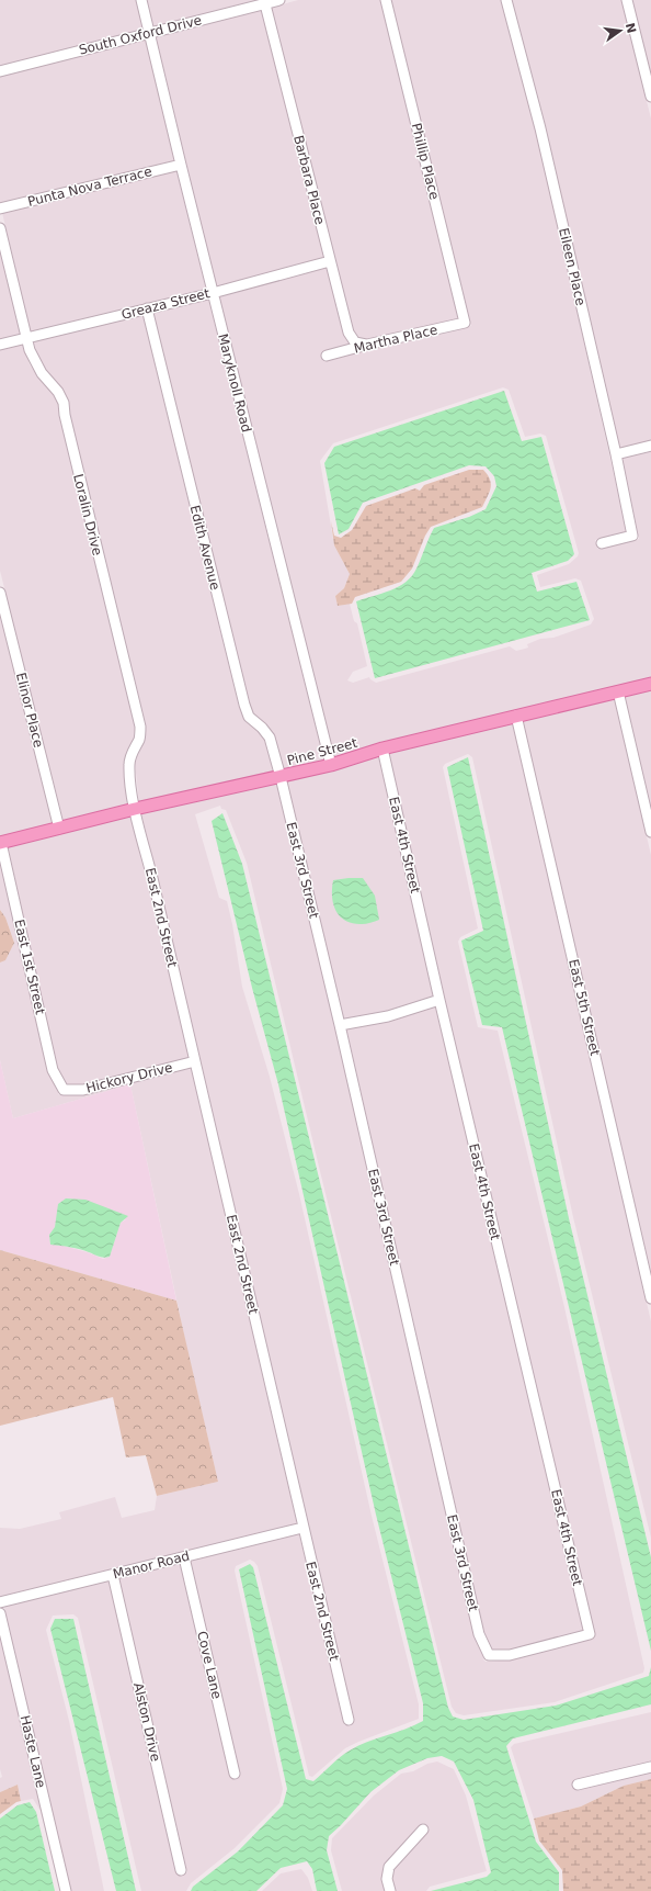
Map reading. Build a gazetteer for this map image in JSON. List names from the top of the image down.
{
  "streets": {
    "main road": ["Pine Street"],
    "street": [
      "South Oxford Drive",
      "Phillip Place",
      "Barbara Place",
      "Punta Nova Terrace",
      "Eileen Place",
      "Greaza Street",
      "Martha Place",
      "Maryknoll Road",
      "Loralin Drive",
      "Edith Avenue",
      "Elinor Place",
      "East 4th Street",
      "East 3rd Street",
      "East 2nd Street",
      "East 1st Street",
      "East 5th Street",
      "Hickory Drive",
      "Manor Road",
      "Cove Lane",
      "Alston Drive",
      "Haste Lane"
    ]
  },
  "crossings": [
    ["South Oxford Drive", "Barbara Place"],
    ["South Oxford Drive", "Maryknoll Road"],
    ["Phillip Place", "Martha Place"],
    ["Barbara Place", "Greaza Street"],
    ["Barbara Place", "Martha Place"],
    ["Punta Nova Terrace", "Maryknoll Road"],
    ["Greaza Street", "Maryknoll Road"],
    ["Greaza Street", "Loralin Drive"],
    ["Greaza Street", "Edith Avenue"],
    ["Maryknoll Road", "Pine Street"],
    ["Loralin Drive", "Pine Street"],
    ["Loralin Drive", "East 2nd Street"],
    ["Edith Avenue", "Pine Street"],
    ["Edith Avenue", "East 3rd Street"],
    ["Elinor Place", "Pine Street"],
    ["Pine Street", "East 4th Street"],
    ["Pine Street", "East 3rd Street"],
    ["Pine Street", "East 2nd Street"],
    ["Pine Street", "East 1st Street"],
    ["Pine Street", "East 5th Street"],
    ["East 4th Street", "East 3rd Street"],
    ["East 2nd Street", "Hickory Drive"],
    ["East 2nd Street", "Manor Road"],
    ["East 1st Street", "Hickory Drive"],
    ["Manor Road", "Cove Lane"],
    ["Manor Road", "Alston Drive"]
  ],
  "north": "right"
}
